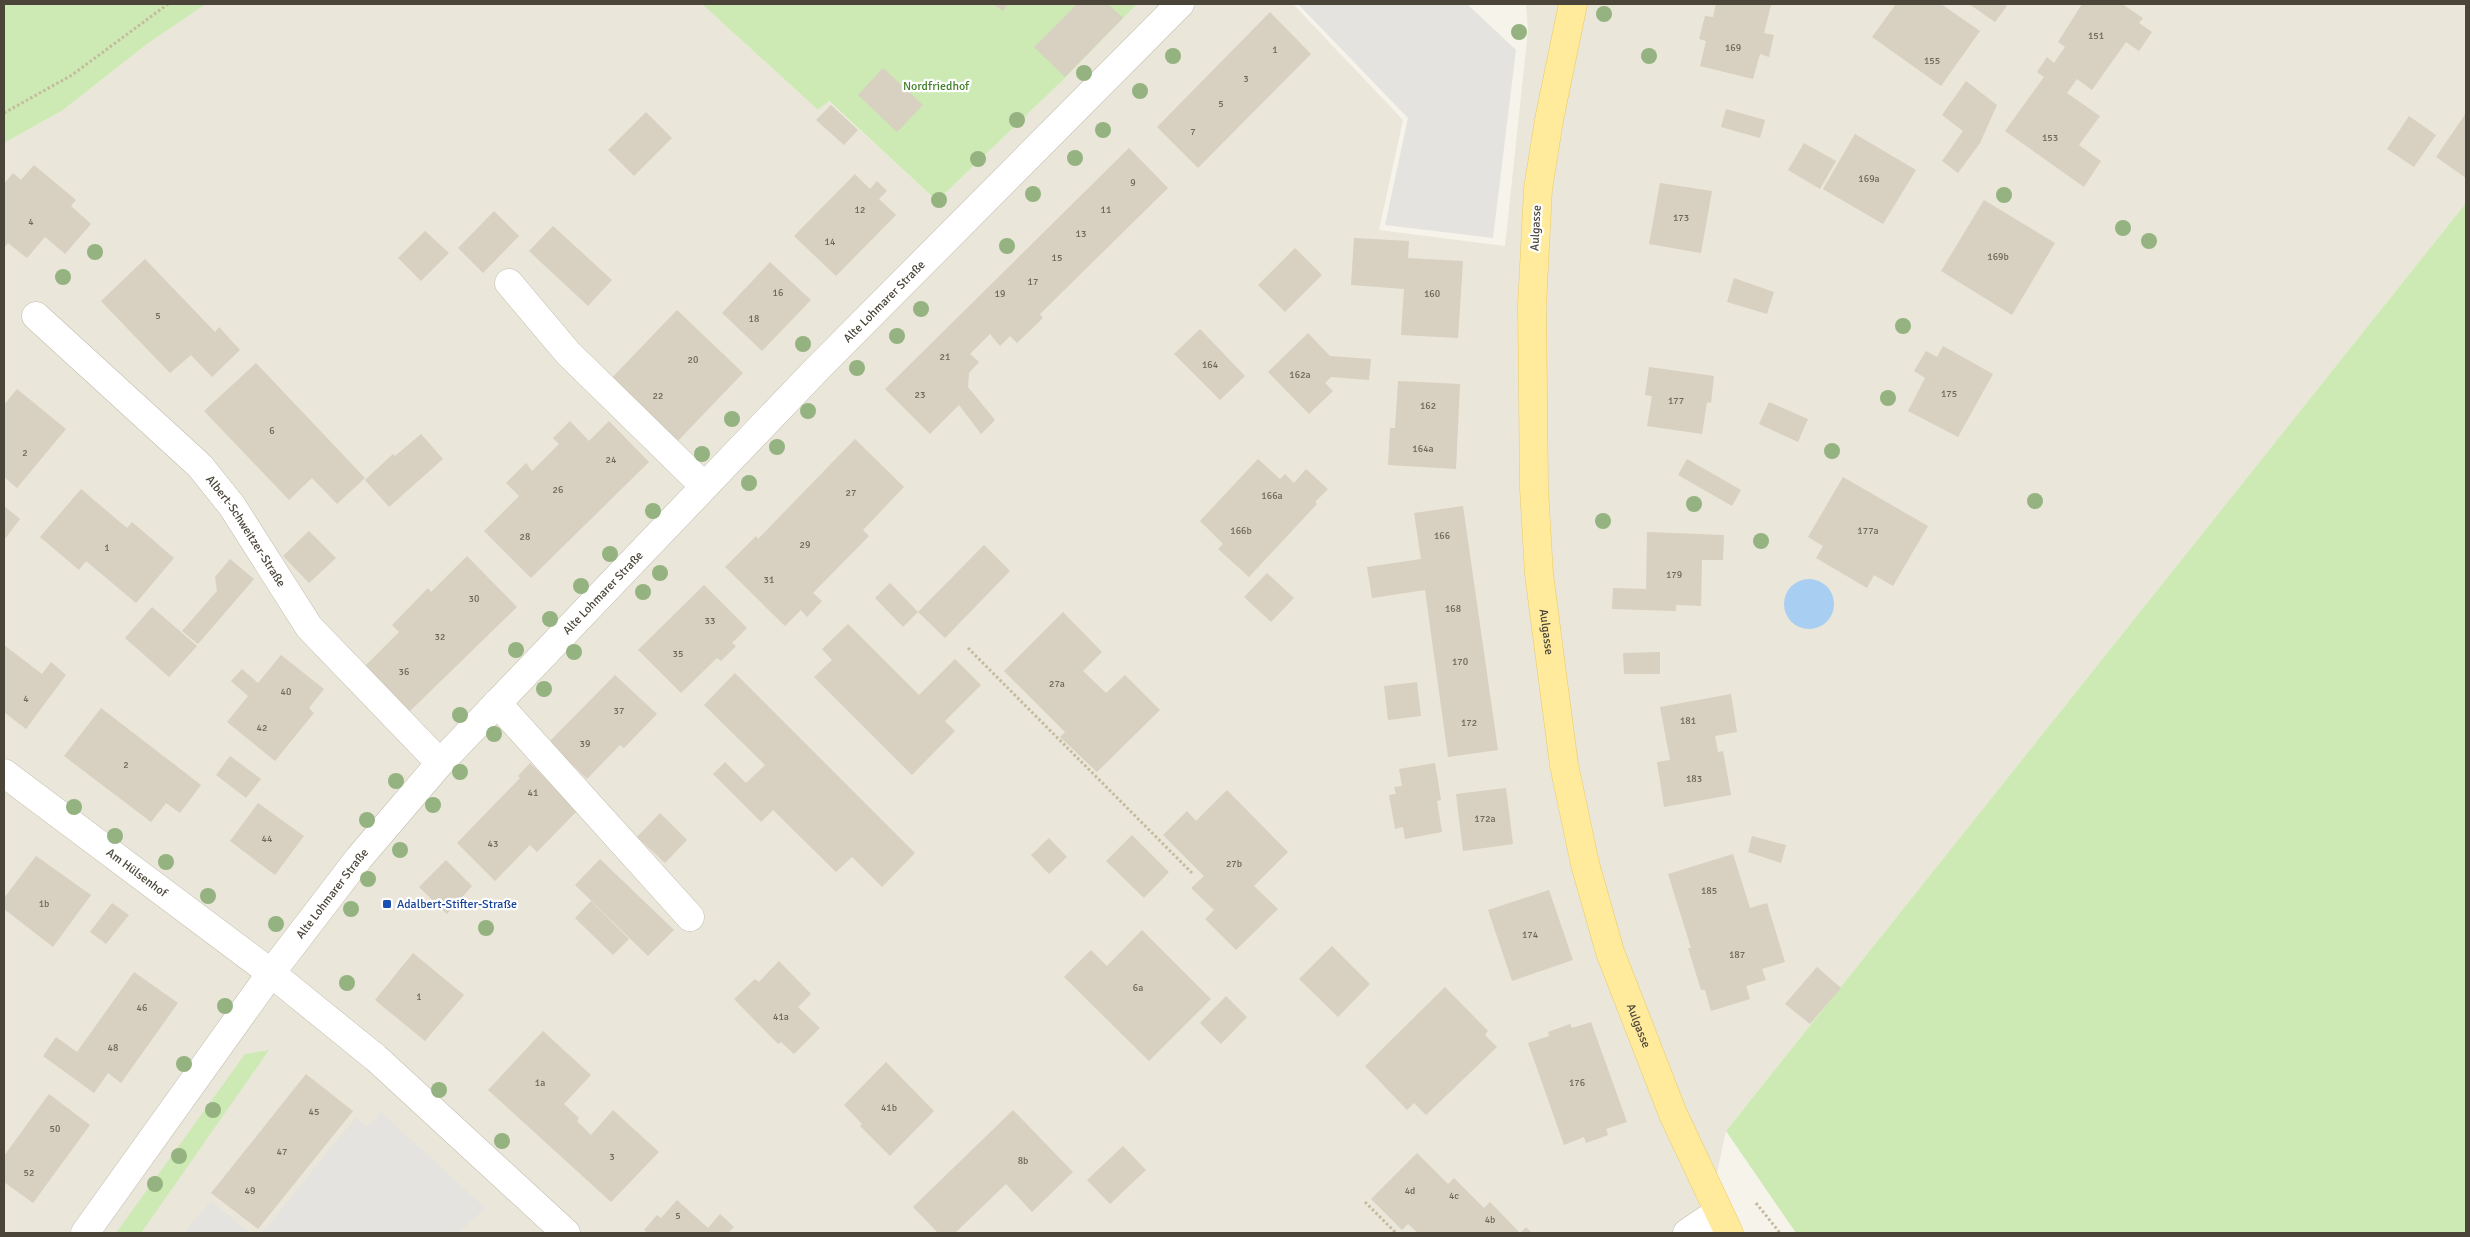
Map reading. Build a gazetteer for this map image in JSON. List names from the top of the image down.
{
  "streets": {
    "main road": ["Aulgasse"],
    "street": ["Alte Lohmarer Straße", "Albert-Schweitzer-Straße", "Am Hülsenhof"]
  },
  "crossings": [
    ["Alte Lohmarer Straße", "Albert-Schweitzer-Straße"],
    ["Alte Lohmarer Straße", "Am Hülsenhof"]
  ],
  "parks": ["Nordfriedhof"],
  "places": {
    "transit": ["Adalbert-Stifter-Straße"]
  },
  "house_numbers": [
    "151",
    "169",
    "1",
    "155",
    "3",
    "5",
    "7",
    "153",
    "169a",
    "9",
    "12",
    "11",
    "173",
    "4",
    "13",
    "14",
    "169b",
    "15",
    "17",
    "16",
    "19",
    "160",
    "5",
    "18",
    "21",
    "20",
    "164",
    "162a",
    "175",
    "23",
    "22",
    "177",
    "162",
    "6",
    "164a",
    "2",
    "24",
    "26",
    "27",
    "166a",
    "166b",
    "177a",
    "166",
    "28",
    "29",
    "1",
    "179",
    "31",
    "30",
    "168",
    "33",
    "32",
    "35",
    "170",
    "36",
    "27a",
    "40",
    "4",
    "37",
    "181",
    "172",
    "42",
    "39",
    "2",
    "183",
    "41",
    "172a",
    "44",
    "43",
    "27b",
    "185",
    "1b",
    "174",
    "187",
    "6a",
    "1",
    "46",
    "41a",
    "48",
    "1a",
    "176",
    "41b",
    "45",
    "50",
    "47",
    "3",
    "8b",
    "52",
    "49",
    "4d",
    "4c",
    "5",
    "4b"
  ]
}
